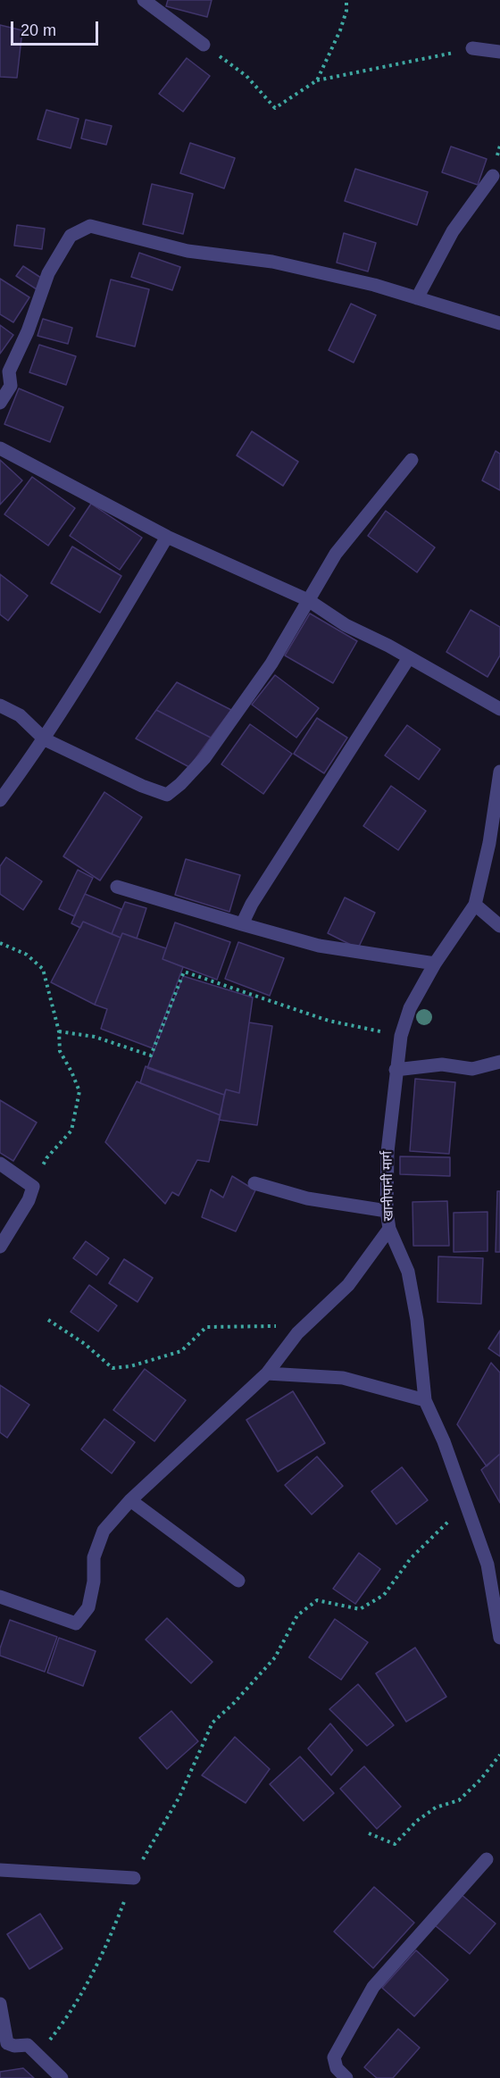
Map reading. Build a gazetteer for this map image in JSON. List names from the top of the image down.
{
  "streets": {
    "street": ["खानीपानी मार्ग"]
  },
  "scale_bar": "20 m"
}
